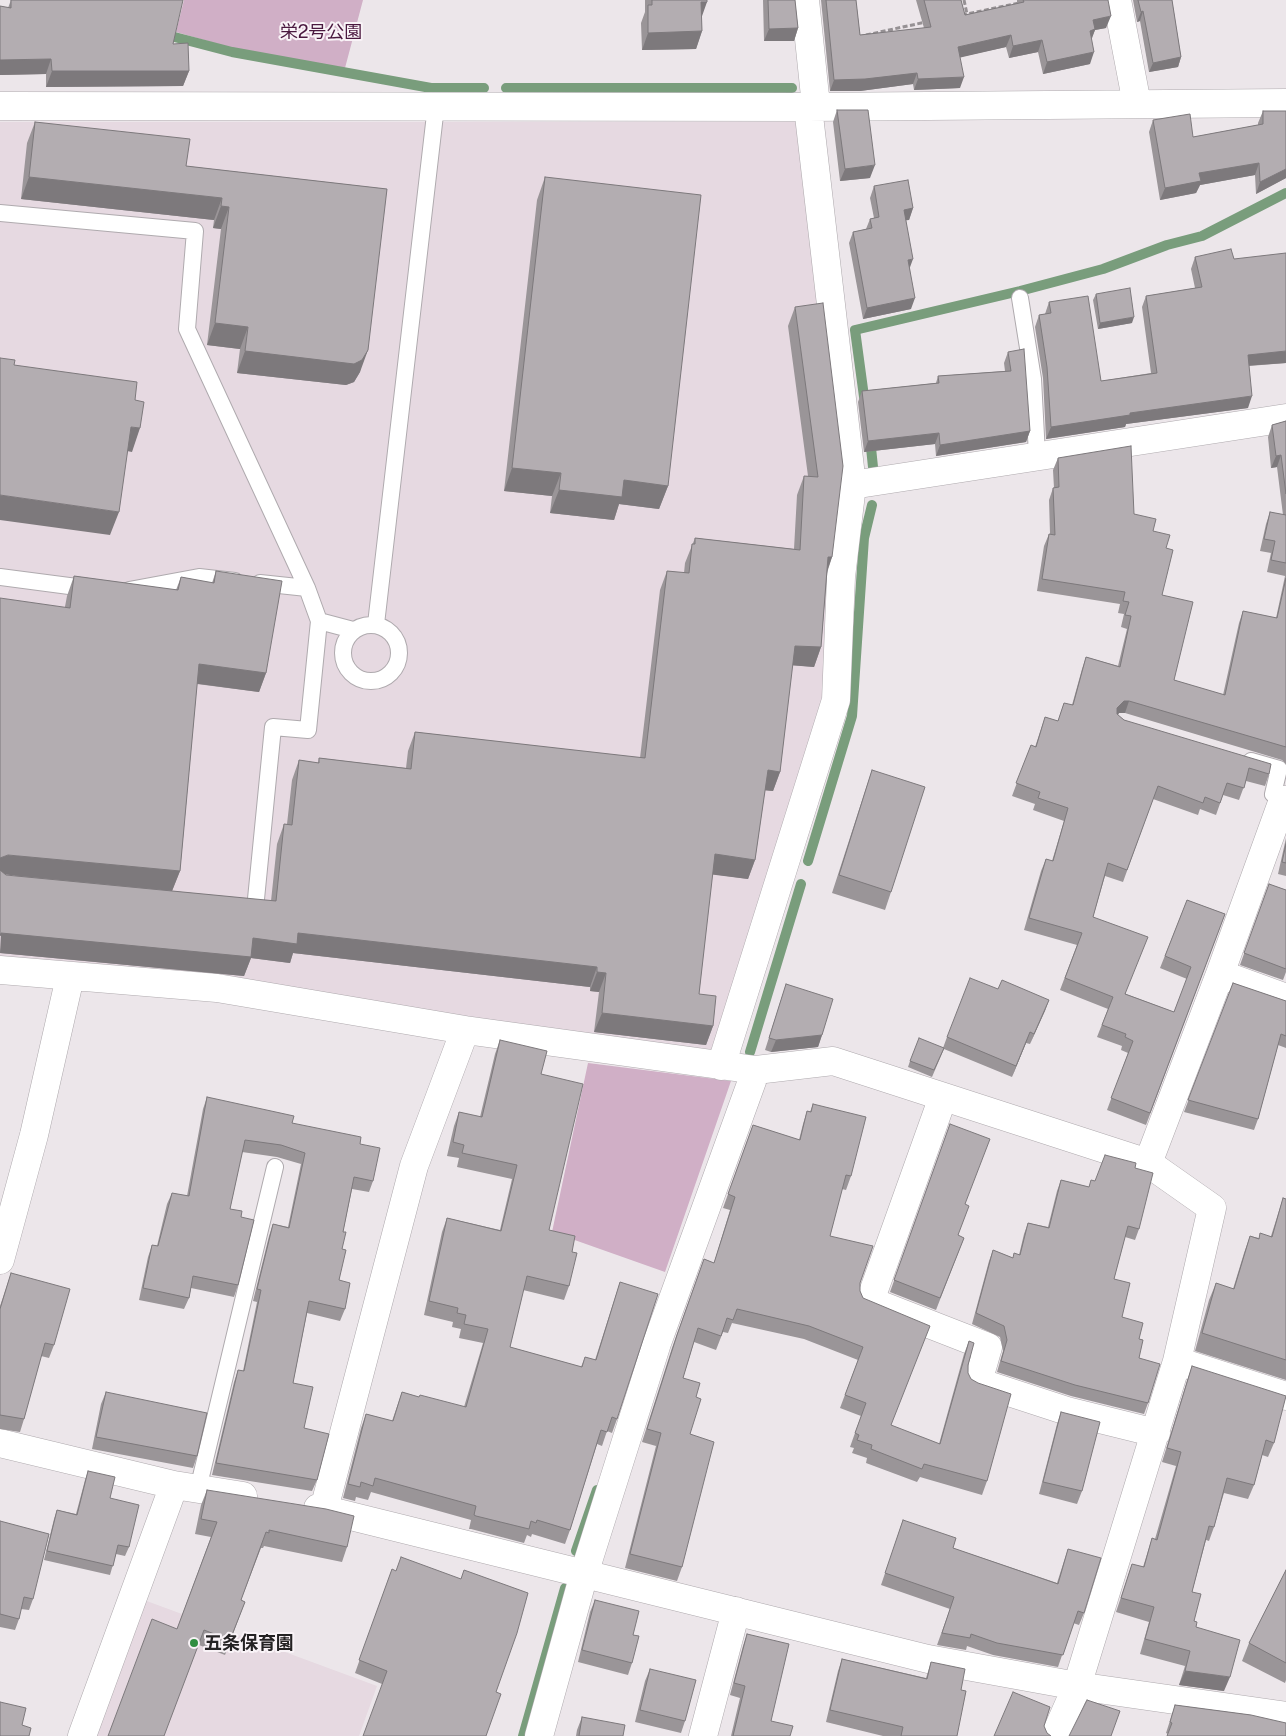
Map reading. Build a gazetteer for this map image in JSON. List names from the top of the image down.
{
  "parks": ["栄2号公園"],
  "places": ["五条保育園"]
}
